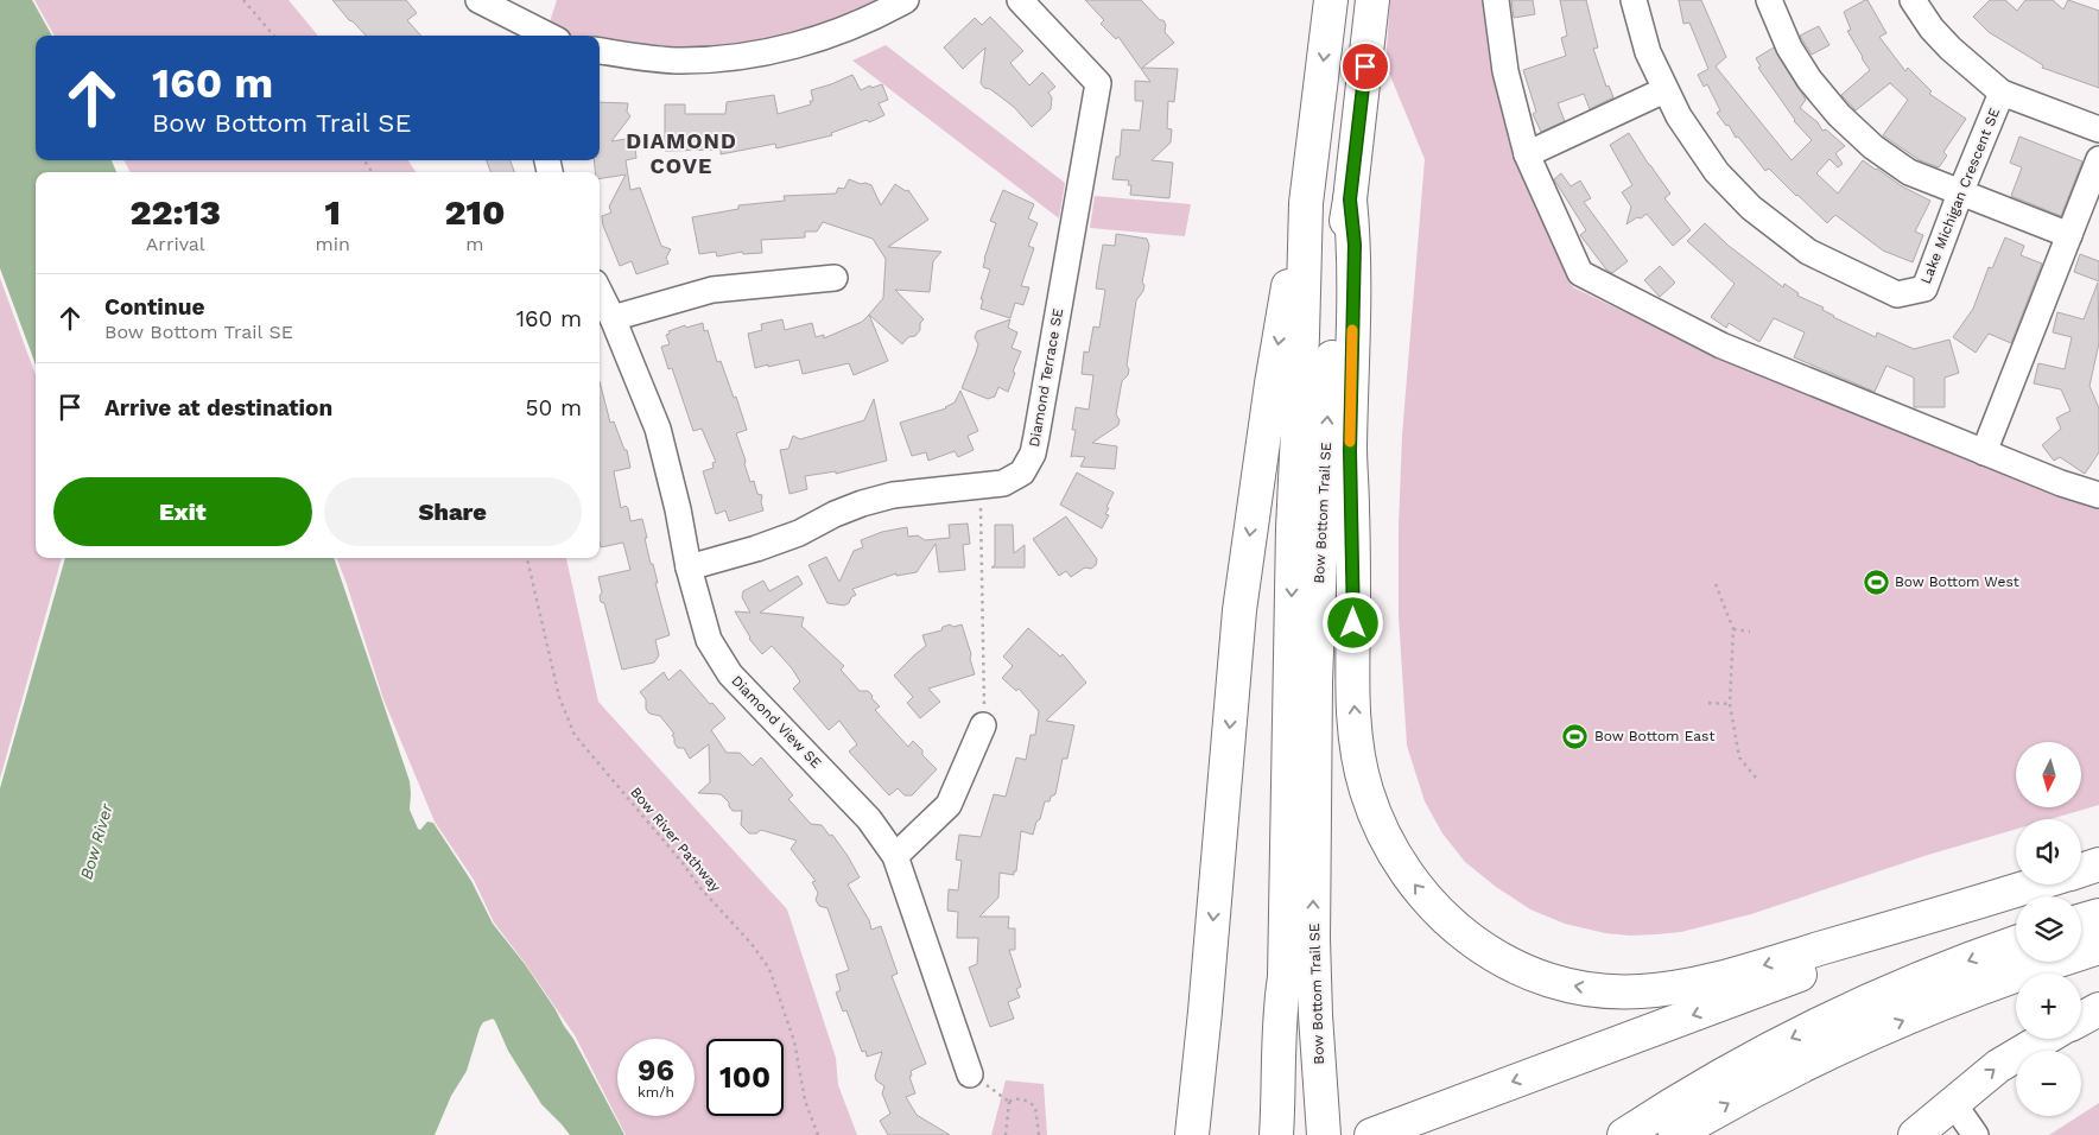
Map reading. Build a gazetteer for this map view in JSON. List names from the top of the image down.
{
  "streets": {
    "highway": ["Bow Bottom Trail SE"],
    "street": ["Lake Michigan Crescent SE", "Diamond Terrace SE", "Diamond View SE"],
    "path": ["Bow River Pathway"]
  },
  "crossings": [
    ["Diamond Terrace SE", "Diamond View SE"]
  ],
  "districts": ["DIAMOND COVE"],
  "water": ["Bow River"],
  "places": {
    "sports": ["Bow Bottom West", "Bow Bottom East"]
  },
  "north": "bottom",
  "page": {
    "turn": ["160 m", "Bow Bottom Trail SE"],
    "eta": [
      "22:13",
      "Arrival",
      "1",
      "min",
      "210",
      "m"
    ],
    "list": [
      {
        "name": "Continue",
        "note": "Bow Bottom Trail SE",
        "value": "160 m"
      },
      {
        "name": "Arrive at destination",
        "value": "50 m"
      }
    ],
    "buttons": ["Exit", "Share"],
    "map_buttons": ["+", "−"],
    "speed": "96 km/h",
    "limit": "100"
  }
}
